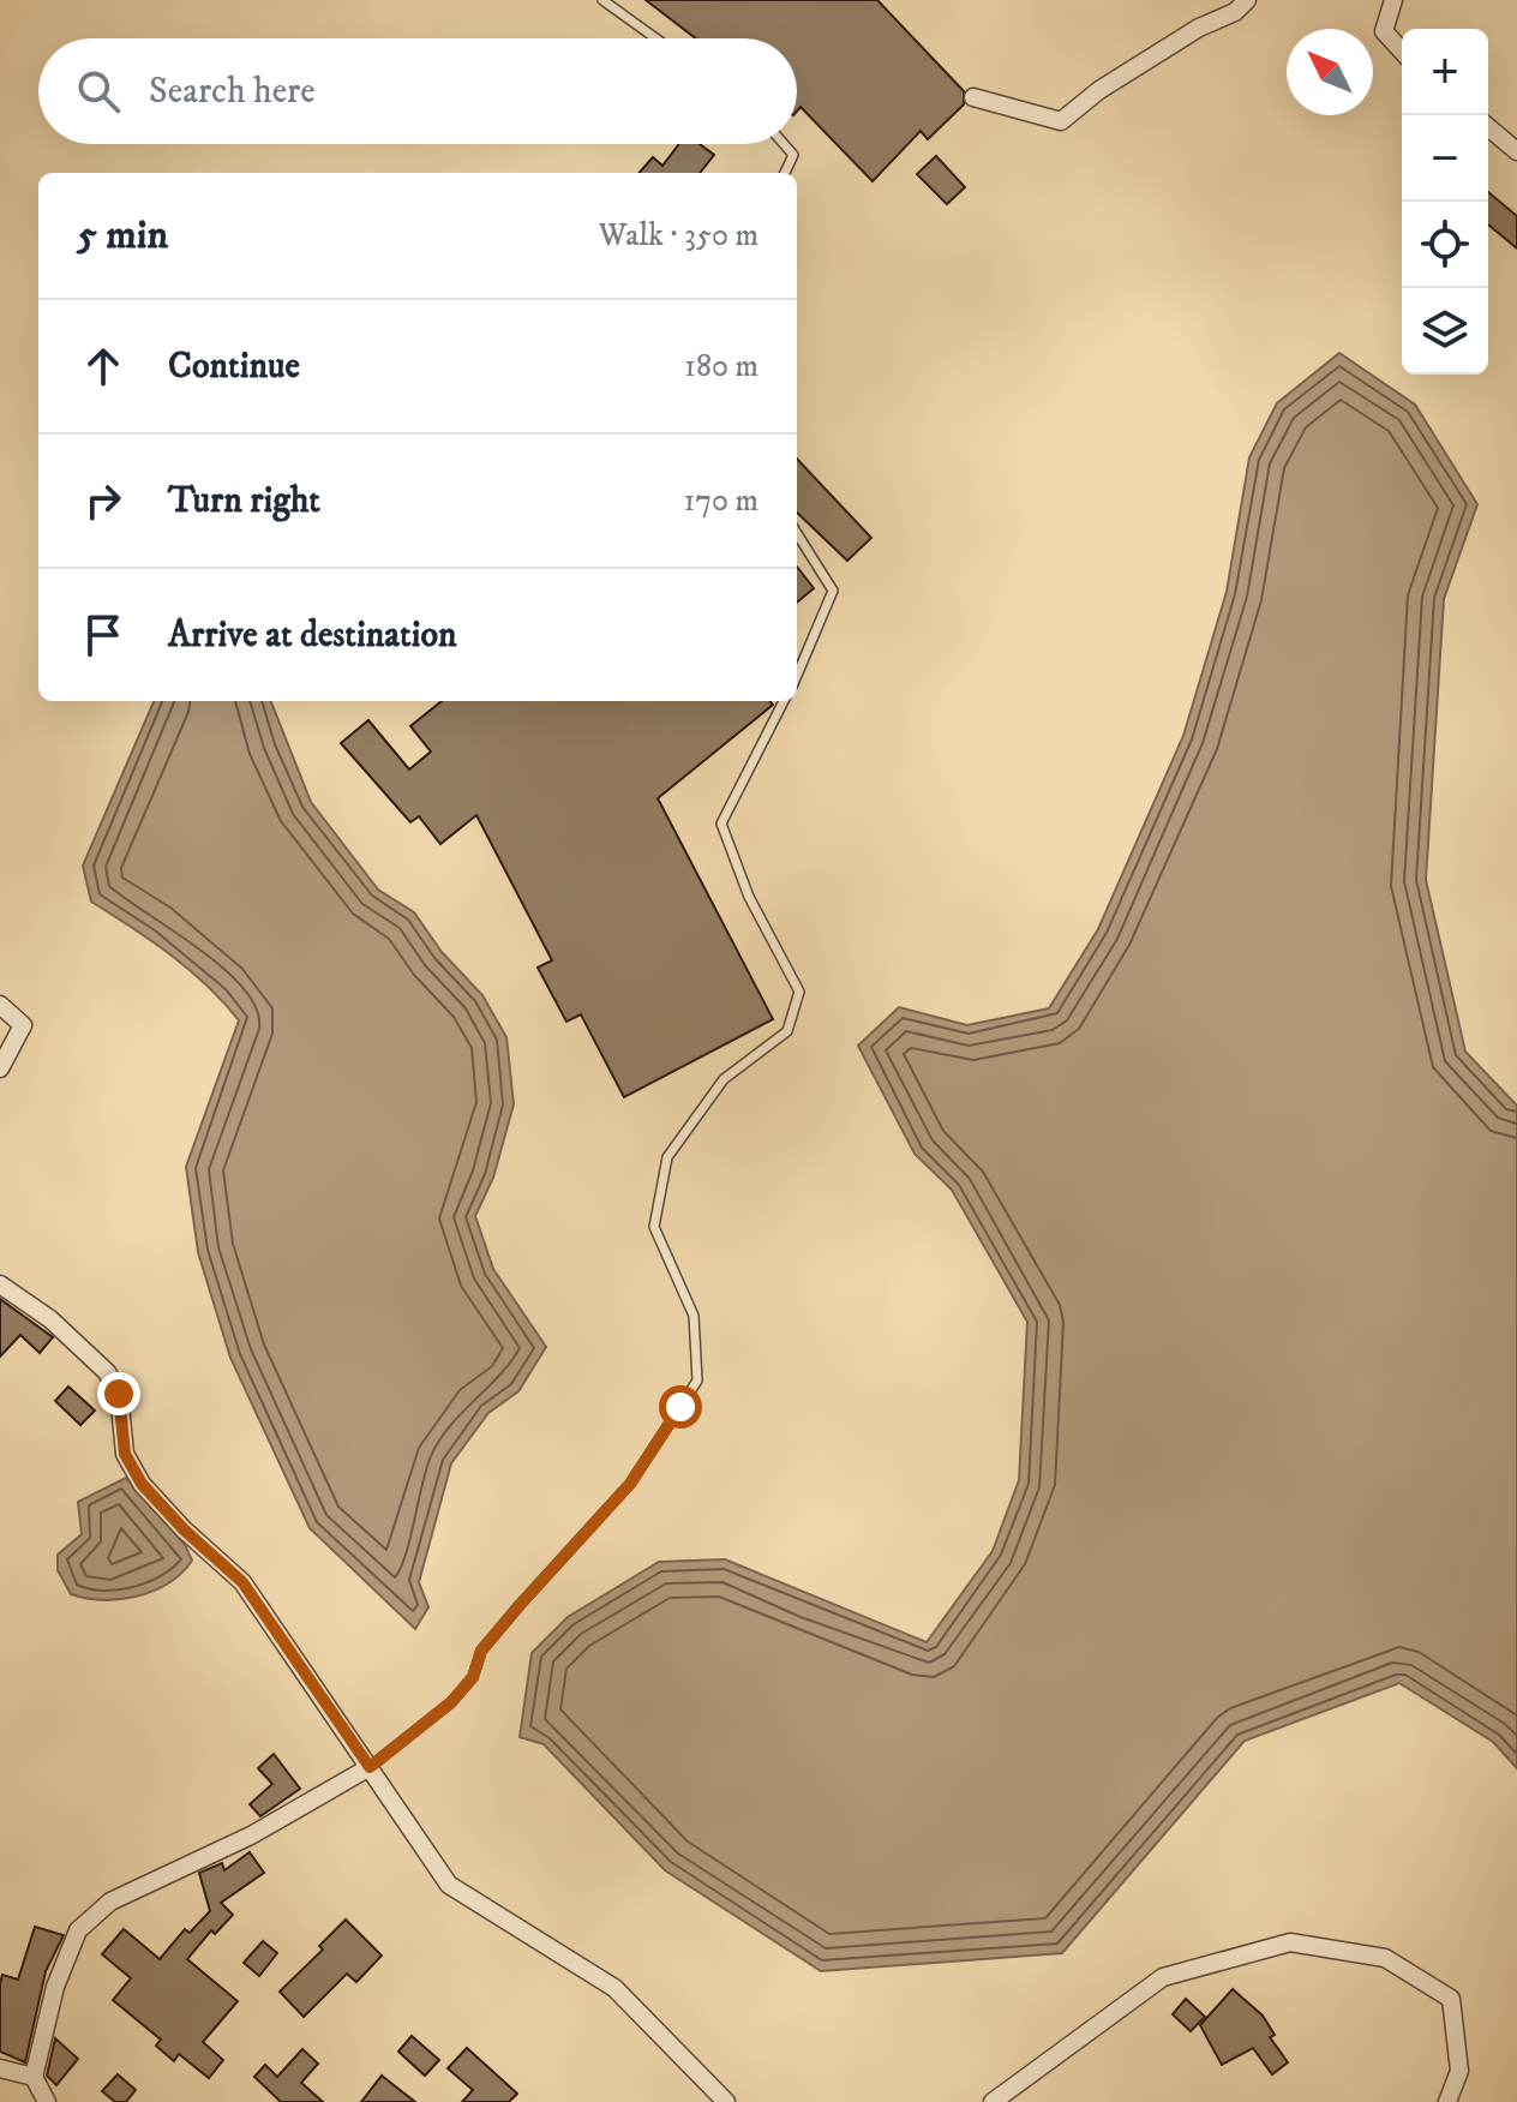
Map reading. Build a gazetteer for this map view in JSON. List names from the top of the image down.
{
  "north": "top left",
  "page": {
    "map_buttons": ["+", "−"],
    "search": "Search here",
    "heading": ["5 min", "Walk · 350 m"],
    "list": [
      ["Continue", "180 m"],
      ["Turn right", "170 m"],
      "Arrive at destination"
    ]
  }
}
